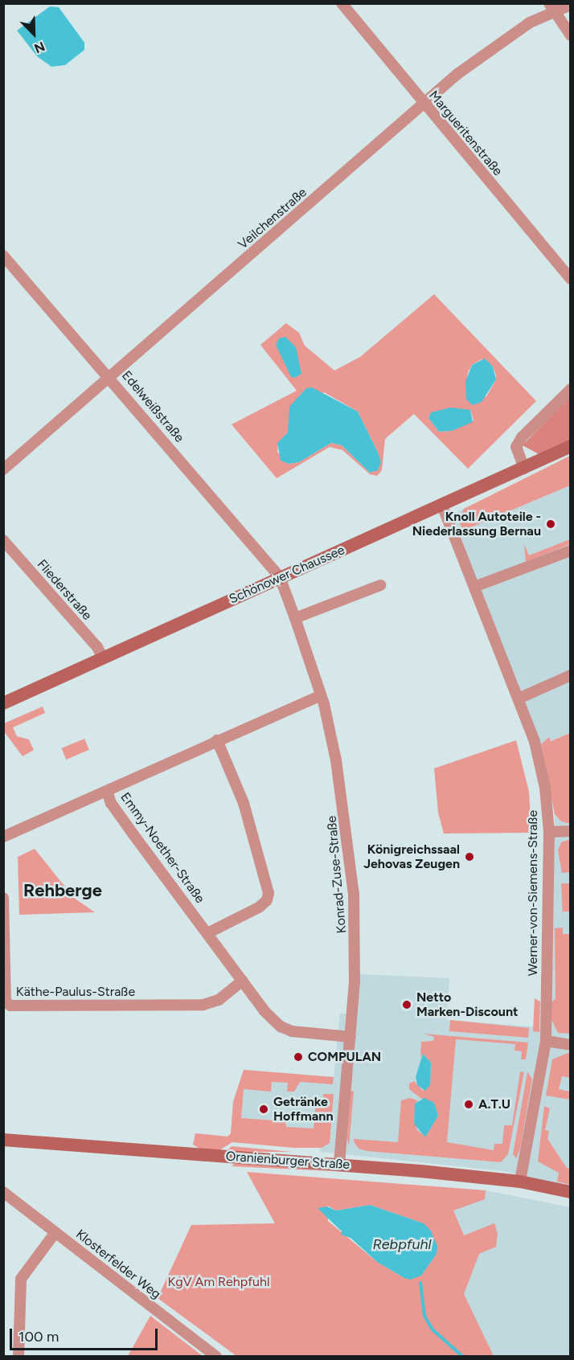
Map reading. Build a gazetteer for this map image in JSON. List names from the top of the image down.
{
  "streets": {
    "main road": ["Schönower Chaussee", "Oranienburger Straße"],
    "street": [
      "Margueritenstraße",
      "Veilchenstraße",
      "Edelweißstraße",
      "Fliederstraße",
      "Emmy-Noether-Straße",
      "Konrad-Zuse-Straße",
      "Werner-von-Siemens-Straße",
      "Käthe-Paulus-Straße",
      "Klosterfelder Weg"
    ]
  },
  "crossings": [
    ["Margueritenstraße", "Veilchenstraße"],
    ["Veilchenstraße", "Edelweißstraße"],
    ["Edelweißstraße", "Schönower Chaussee"],
    ["Edelweißstraße", "Konrad-Zuse-Straße"],
    ["Schönower Chaussee", "Fliederstraße"],
    ["Schönower Chaussee", "Konrad-Zuse-Straße"],
    ["Schönower Chaussee", "Werner-von-Siemens-Straße"],
    ["Emmy-Noether-Straße", "Konrad-Zuse-Straße"],
    ["Emmy-Noether-Straße", "Käthe-Paulus-Straße"],
    ["Konrad-Zuse-Straße", "Oranienburger Straße"],
    ["Werner-von-Siemens-Straße", "Oranienburger Straße"]
  ],
  "districts": ["Rehberge"],
  "water": ["Rebpfuhl"],
  "parks": ["KgV Am Rehpfuhl"],
  "places": [
    "Knoll Autoteile - Niederlassung Bernau",
    "Königreichssaal Jehovas Zeugen",
    "Netto Marken-Discount",
    "COMPULAN",
    "A.T.U",
    "Getränke Hoffmann"
  ],
  "scale_bar": "100 m",
  "north": "bottom right"
}
